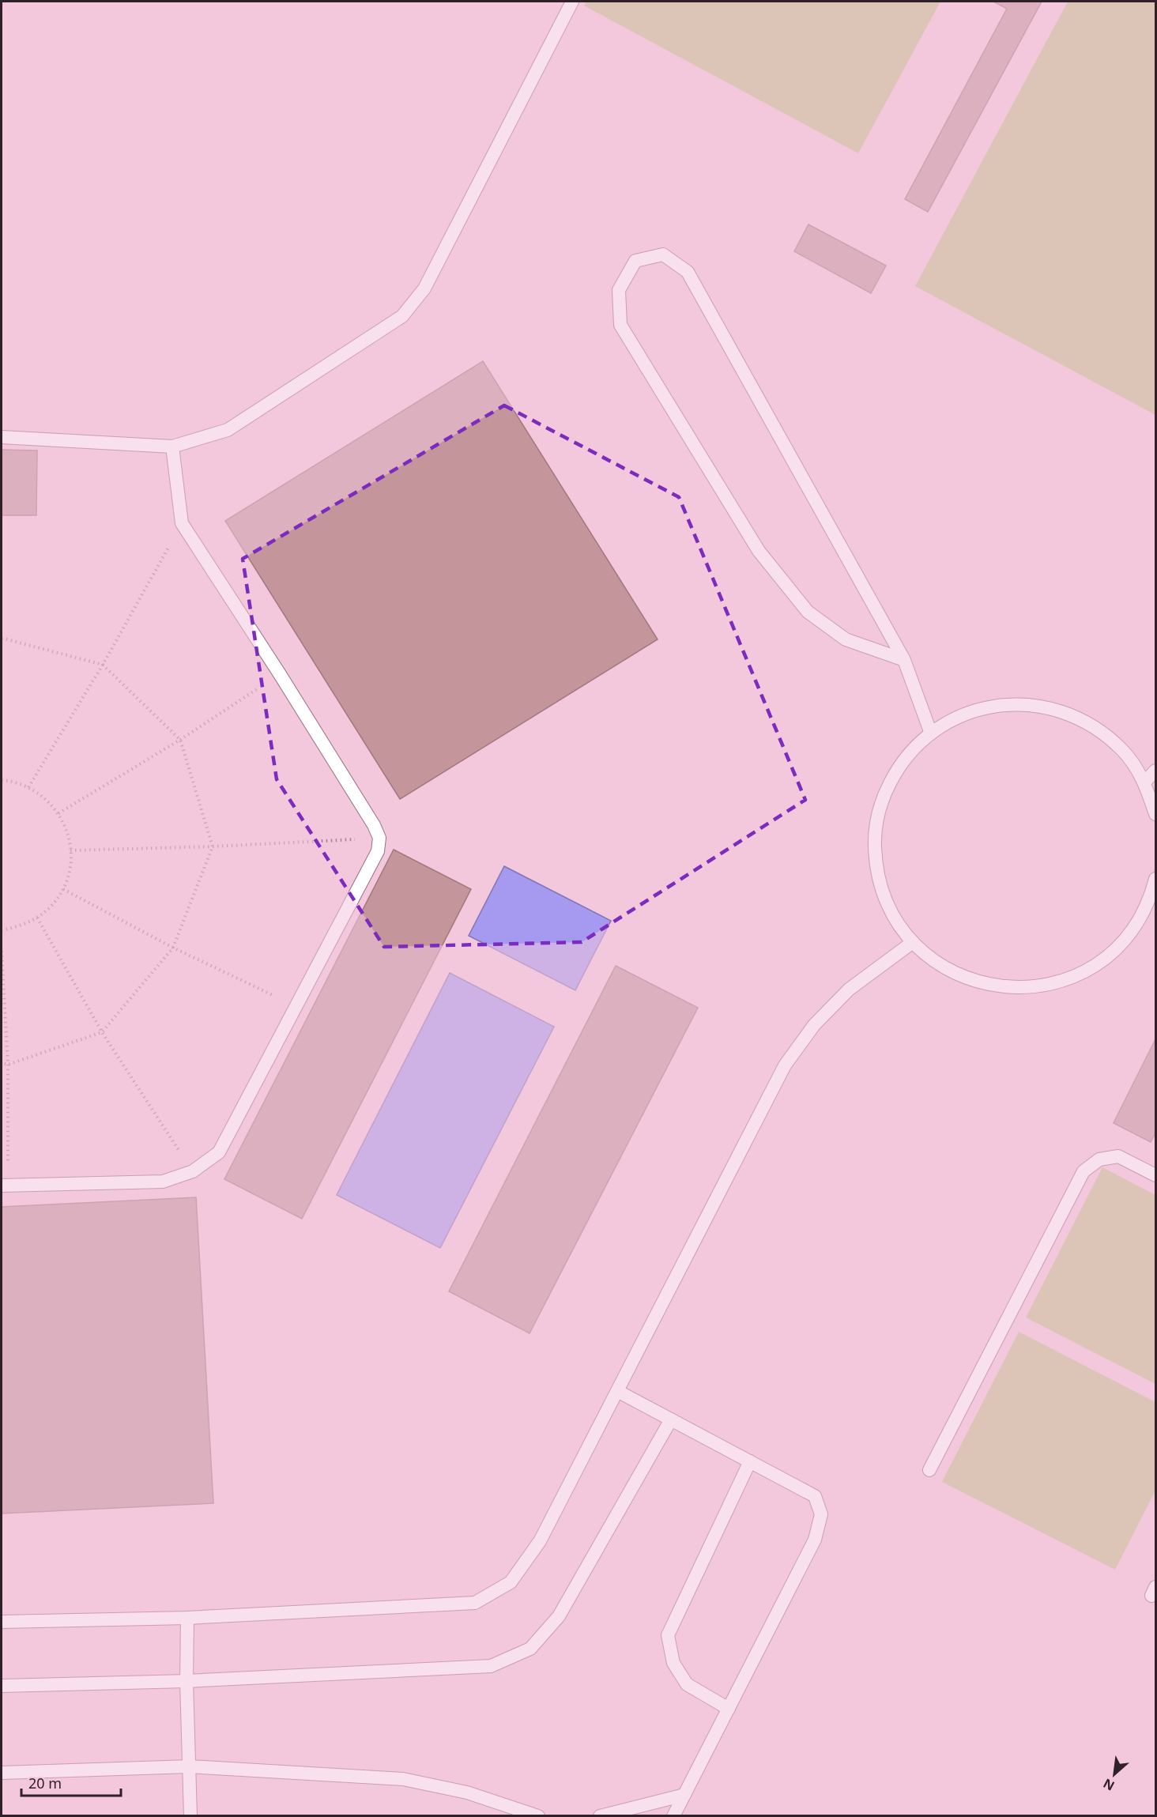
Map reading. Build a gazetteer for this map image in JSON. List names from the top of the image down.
{
  "scale_bar": "20 m",
  "north": "bottom left"
}
